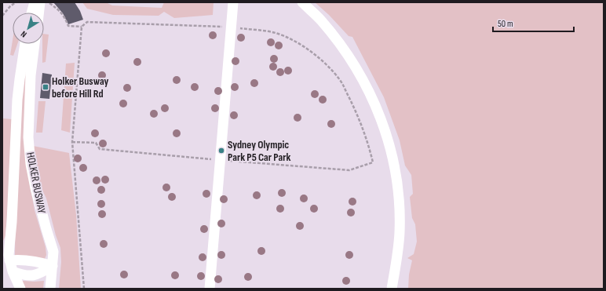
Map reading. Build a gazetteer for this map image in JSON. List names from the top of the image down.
{
  "streets": {
    "street": ["HOLKER BUSWAY"]
  },
  "places": {
    "transit": ["Holker Busway before Hill Rd"],
    "other": ["Sydney Olympic Park P5 Car Park"]
  },
  "scale_bar": "50 m",
  "north": "bottom left"
}
